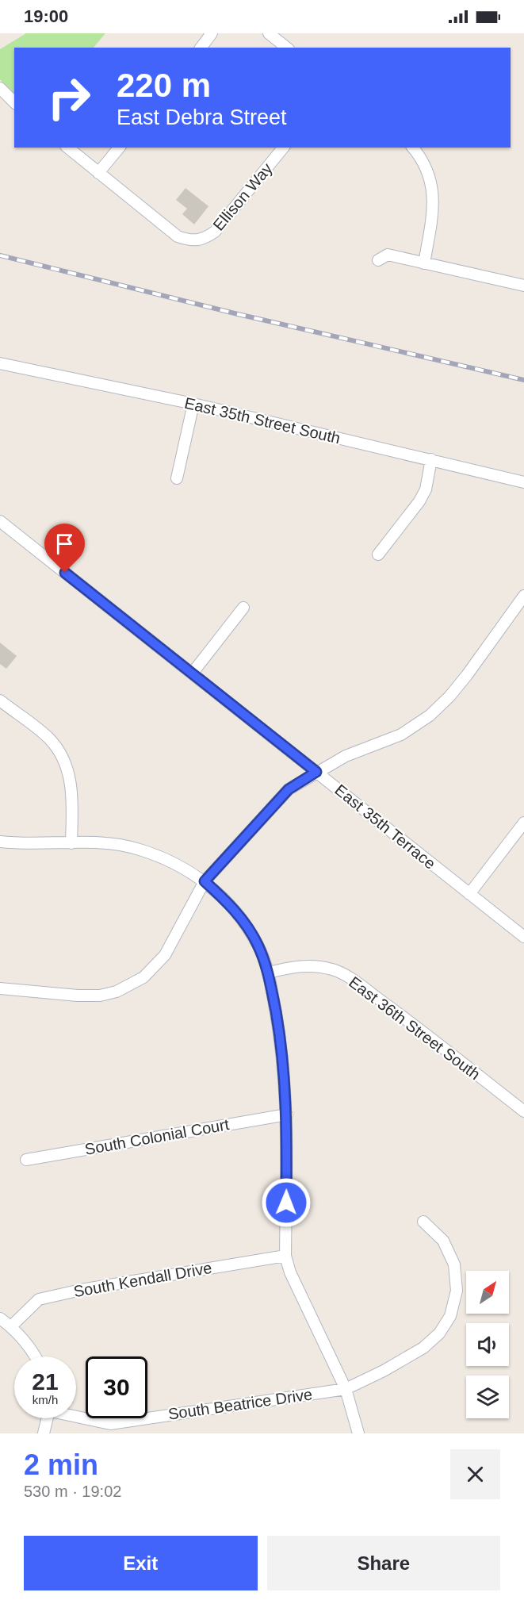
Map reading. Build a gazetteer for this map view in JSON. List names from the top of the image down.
{
  "streets": {
    "street": [
      "Ellison Way",
      "East 35th Street South",
      "East 35th Terrace",
      "East 36th Street South",
      "South Colonial Court",
      "South Kendall Drive",
      "South Beatrice Drive"
    ]
  },
  "north": "top right",
  "page": {
    "status": "19:00",
    "turn": ["220 m", "East Debra Street"],
    "speed": "21 km/h",
    "limit": "30",
    "heading": ["2 min", "530 m · 19:02"],
    "buttons": ["Exit", "Share"]
  }
}
